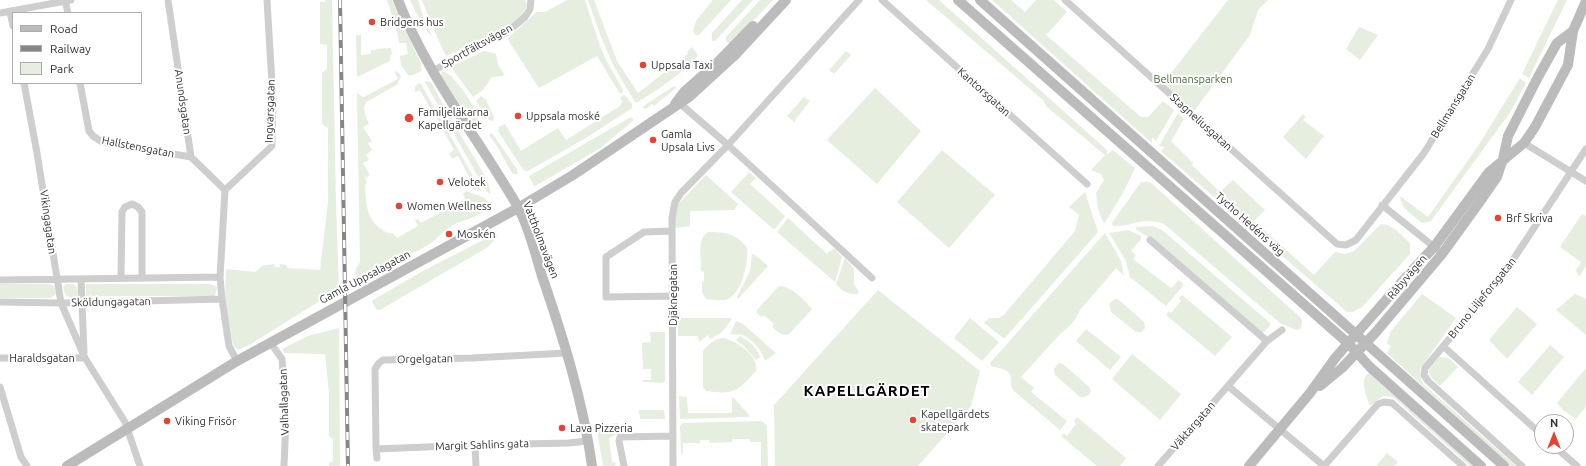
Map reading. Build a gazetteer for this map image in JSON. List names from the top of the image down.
{
  "streets": {
    "main road": [
      "Tycho Hedéns väg",
      "Vattholmavägen",
      "Gamla Uppsalagatan",
      "Råbyvägen"
    ],
    "street": [
      "Sportfältsvägen",
      "Kantorsgatan",
      "Anundsgatan",
      "Bellmansgatan",
      "Ingvarsgatan",
      "Stagneliusgatan",
      "Hallstensgatan",
      "Vikingagatan",
      "Djäknegatan",
      "Bruno Liljeforsgatan",
      "Sköldungagatan",
      "Haraldsgatan",
      "Orgelgatan",
      "Valhallagatan",
      "Väktargatan",
      "Margit Sahlins gata"
    ]
  },
  "crossings": [
    ["Sportfältsvägen", "Vattholmavägen"],
    ["Anundsgatan", "Hallstensgatan"],
    ["Bellmansgatan", "Stagneliusgatan"],
    ["Vikingagatan", "Gamla Uppsalagatan"],
    ["Vikingagatan", "Sköldungagatan"],
    ["Vikingagatan", "Haraldsgatan"],
    ["Tycho Hedéns väg", "Råbyvägen"],
    ["Vattholmavägen", "Gamla Uppsalagatan"],
    ["Vattholmavägen", "Orgelgatan"],
    ["Vattholmavägen", "Margit Sahlins gata"],
    ["Gamla Uppsalagatan", "Valhallagatan"],
    ["Orgelgatan", "Margit Sahlins gata"]
  ],
  "districts": ["KAPELLGÄRDET"],
  "parks": ["Bellmansparken"],
  "places": [
    "Bridgens hus",
    "Uppsala Taxi",
    "Uppsala moské",
    "Familjeläkarna Kapellgärdet",
    "Gamla Upsala Livs",
    "Velotek",
    "Women Wellness",
    "Brf Skriva",
    "Moskén",
    "Kapellgärdets skatepark",
    "Viking Frisör",
    "Lava Pizzeria"
  ],
  "legend": ["Road", "Railway", "Park"],
  "north": "top"
}
